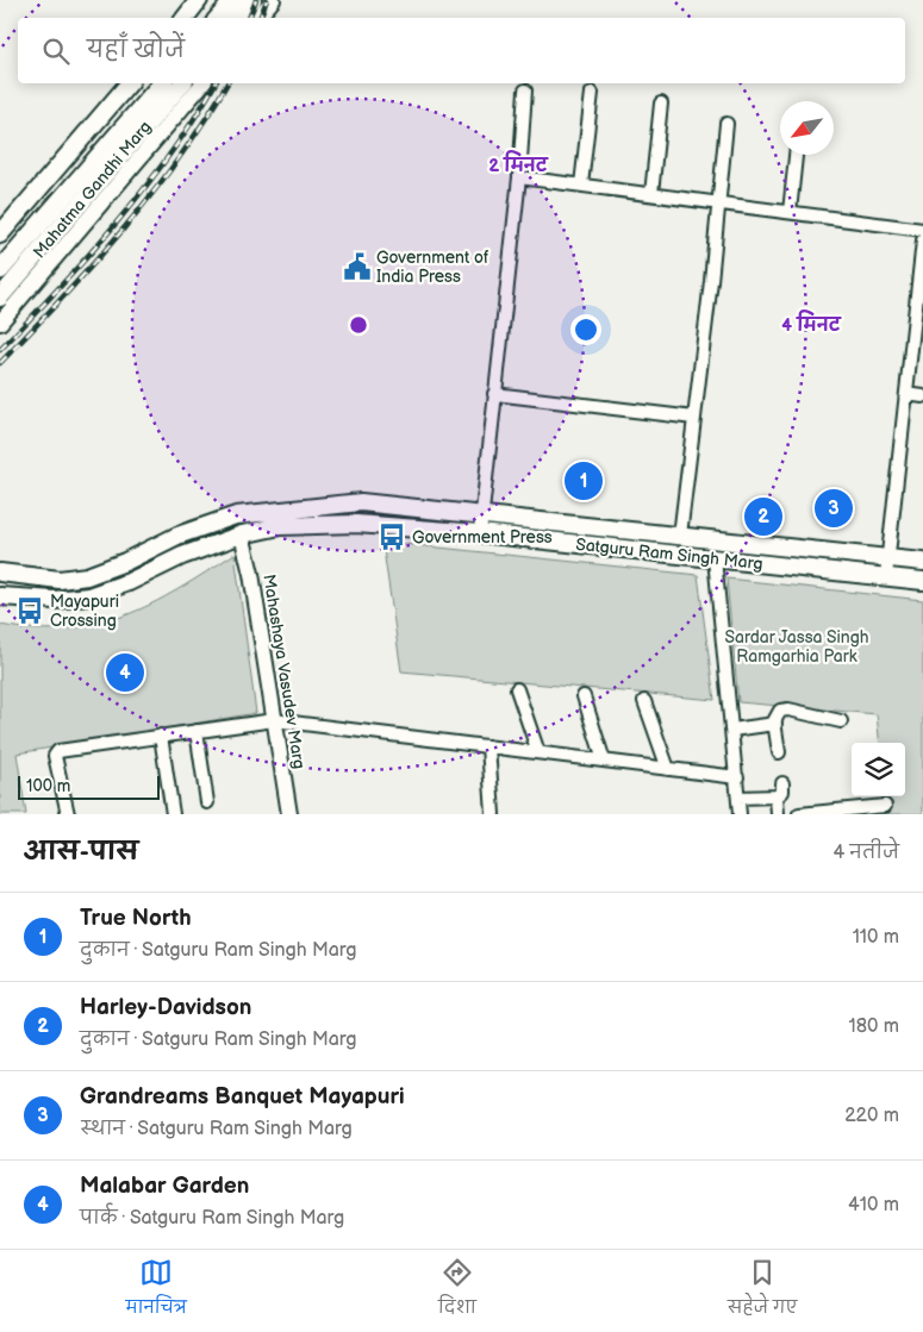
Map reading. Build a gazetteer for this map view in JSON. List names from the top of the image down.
{
  "streets": {
    "main road": ["Mahatma Gandhi Marg", "Satguru Ram Singh Marg"],
    "street": ["Mahashaya Vasudev Marg"]
  },
  "crossings": [
    ["Satguru Ram Singh Marg", "Mahashaya Vasudev Marg"]
  ],
  "parks": ["Sardar Jassa Singh Ramgarhia Park"],
  "places": {
    "public building": ["Government of India Press"],
    "bus stop": ["Government Press", "Mayapuri Crossing"]
  },
  "scale_bar": "100 m",
  "north": "bottom left",
  "page": {
    "search": "यहाँ खोजें",
    "pins": [
      "1",
      "3",
      "2",
      "4"
    ],
    "scale": "100 m",
    "heading": ["आस-पास", "4 नतीजे"],
    "list": [
      {
        "mark": "1",
        "name": "True North",
        "note": "दुकान · Satguru Ram Singh Marg",
        "value": "110 m"
      },
      {
        "mark": "2",
        "name": "Harley-Davidson",
        "note": "दुकान · Satguru Ram Singh Marg",
        "value": "180 m"
      },
      {
        "mark": "3",
        "name": "Grandreams Banquet Mayapuri",
        "note": "स्थान · Satguru Ram Singh Marg",
        "value": "220 m"
      },
      {
        "mark": "4",
        "name": "Malabar Garden",
        "note": "पार्क · Satguru Ram Singh Marg",
        "value": "410 m"
      }
    ],
    "nav": ["मानचित्र", "दिशा", "सहेजे गए"]
  },
  "rings": ["2 मिनट", "4 मिनट"]
}
